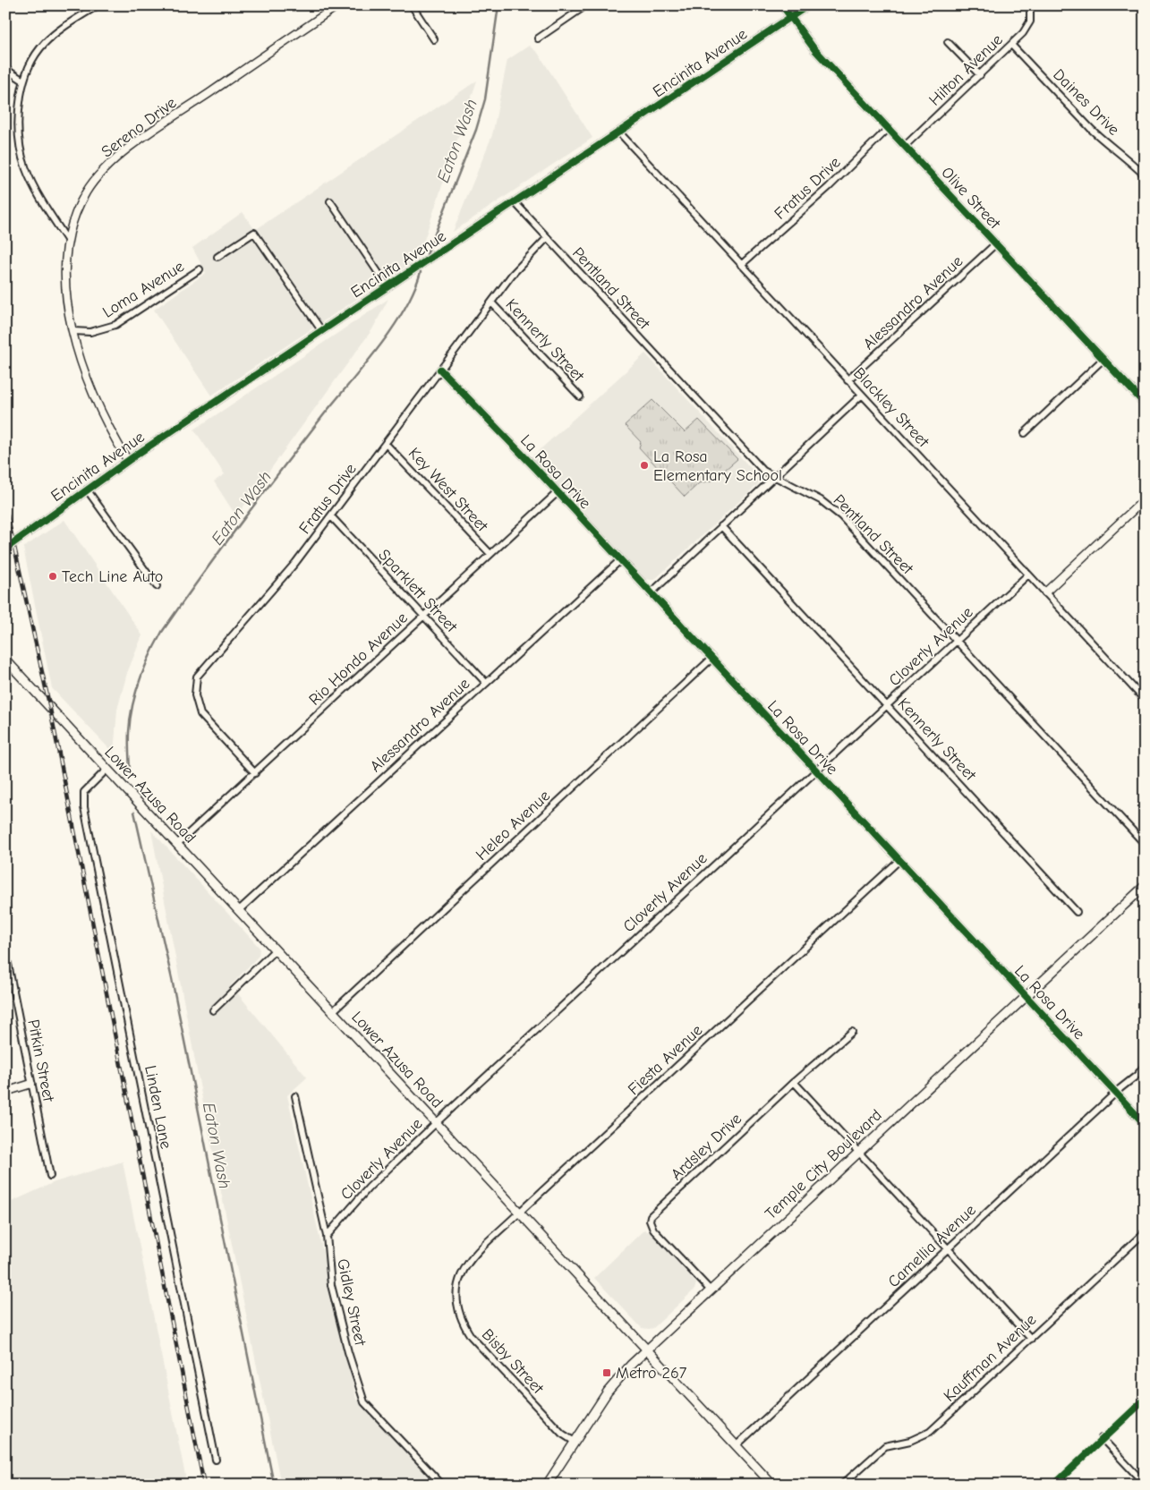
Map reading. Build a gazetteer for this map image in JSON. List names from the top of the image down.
{
  "streets": {
    "main road": ["Lower Azusa Road", "Temple City Boulevard"],
    "street": [
      "Encinita Avenue",
      "Hilton Avenue",
      "Daines Drive",
      "Sereno Drive",
      "Fratus Drive",
      "Olive Street",
      "Pentland Street",
      "Loma Avenue",
      "Alessandro Avenue",
      "Kennerly Street",
      "Blackley Street",
      "La Rosa Drive",
      "Key West Street",
      "Sparklett Street",
      "Cloverly Avenue",
      "Rio Hondo Avenue",
      "Heleo Avenue",
      "Fiesta Avenue",
      "Pitkin Street",
      "Linden Lane",
      "Ardsley Drive",
      "Camellia Avenue",
      "Gidley Street",
      "Kauffman Avenue",
      "Bisby Street"
    ]
  },
  "crossings": [
    ["Encinita Avenue", "Sereno Drive"],
    ["Encinita Avenue", "Olive Street"],
    ["Encinita Avenue", "Pentland Street"],
    ["Encinita Avenue", "Blackley Street"],
    ["Hilton Avenue", "Daines Drive"],
    ["Hilton Avenue", "Olive Street"],
    ["Sereno Drive", "Loma Avenue"],
    ["Fratus Drive", "Olive Street"],
    ["Fratus Drive", "Pentland Street"],
    ["Fratus Drive", "Kennerly Street"],
    ["Fratus Drive", "Blackley Street"],
    ["Fratus Drive", "La Rosa Drive"],
    ["Fratus Drive", "Key West Street"],
    ["Fratus Drive", "Sparklett Street"],
    ["Fratus Drive", "Rio Hondo Avenue"],
    ["Olive Street", "Alessandro Avenue"],
    ["Pentland Street", "Cloverly Avenue"],
    ["Alessandro Avenue", "Blackley Street"],
    ["Alessandro Avenue", "La Rosa Drive"],
    ["Alessandro Avenue", "Sparklett Street"],
    ["Alessandro Avenue", "Lower Azusa Road"],
    ["Kennerly Street", "Cloverly Avenue"],
    ["Blackley Street", "Cloverly Avenue"],
    ["La Rosa Drive", "Cloverly Avenue"],
    ["La Rosa Drive", "Rio Hondo Avenue"],
    ["La Rosa Drive", "Heleo Avenue"],
    ["La Rosa Drive", "Fiesta Avenue"],
    ["La Rosa Drive", "Temple City Boulevard"],
    ["La Rosa Drive", "Camellia Avenue"],
    ["Key West Street", "Rio Hondo Avenue"],
    ["Sparklett Street", "Rio Hondo Avenue"],
    ["Cloverly Avenue", "Lower Azusa Road"],
    ["Cloverly Avenue", "Gidley Street"],
    ["Rio Hondo Avenue", "Lower Azusa Road"],
    ["Lower Azusa Road", "Heleo Avenue"],
    ["Lower Azusa Road", "Fiesta Avenue"],
    ["Lower Azusa Road", "Linden Lane"],
    ["Lower Azusa Road", "Temple City Boulevard"],
    ["Lower Azusa Road", "Camellia Avenue"],
    ["Fiesta Avenue", "Bisby Street"],
    ["Ardsley Drive", "Temple City Boulevard"],
    ["Temple City Boulevard", "Bisby Street"]
  ],
  "water": ["Eaton Wash"],
  "places": {
    "other": ["La Rosa Elementary School", "Tech Line Auto"],
    "transit": ["Metro 267"]
  }
}
